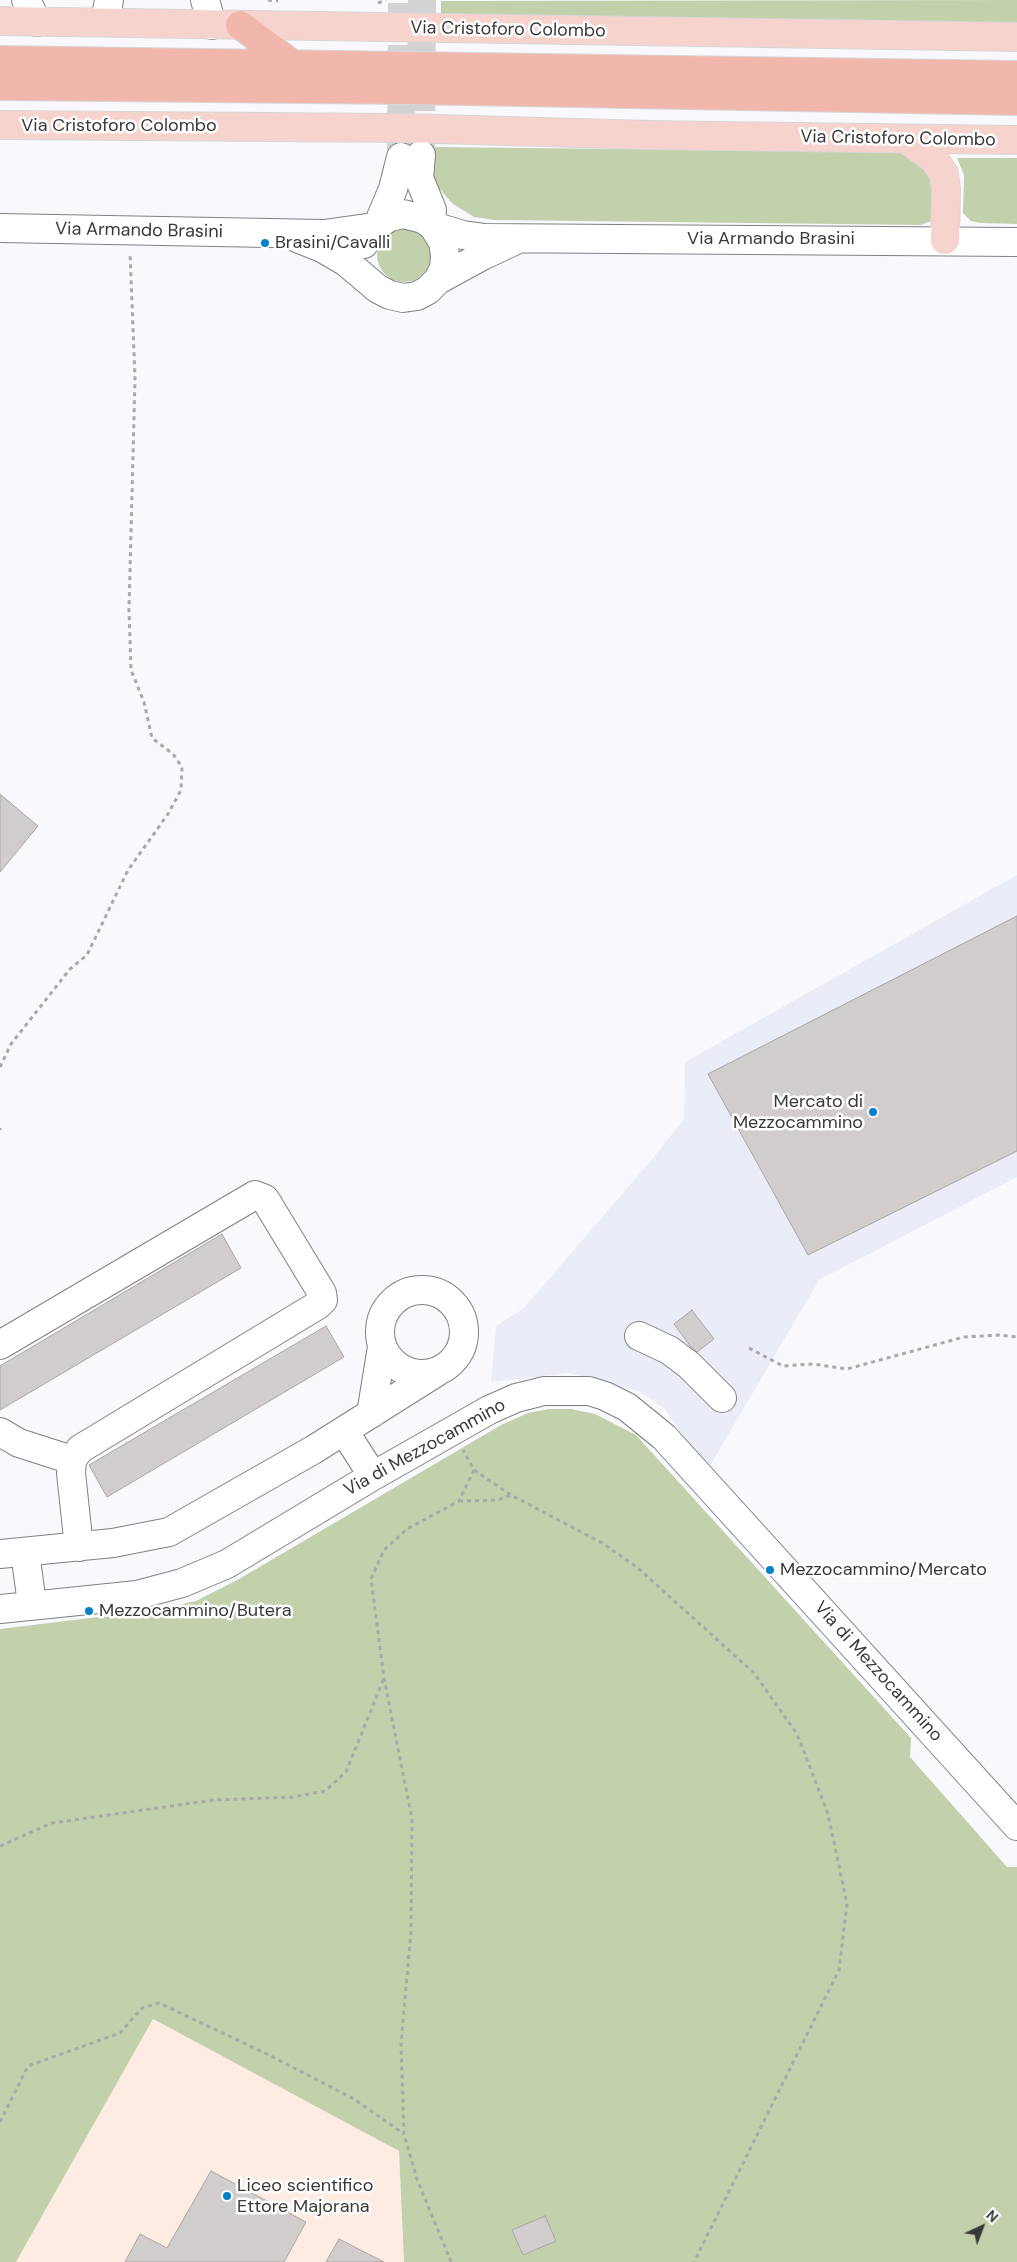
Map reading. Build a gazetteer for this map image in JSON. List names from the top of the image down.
{
  "streets": {
    "highway": ["Via Cristoforo Colombo"],
    "street": ["Via Armando Brasini", "Via di Mezzocammino"]
  },
  "places": [
    "Brasini/Cavalli",
    "Mercato di Mezzocammino",
    "Mezzocammino/Mercato",
    "Mezzocammino/Butera",
    "Liceo scientifico Ettore Majorana"
  ],
  "north": "top right"
}
